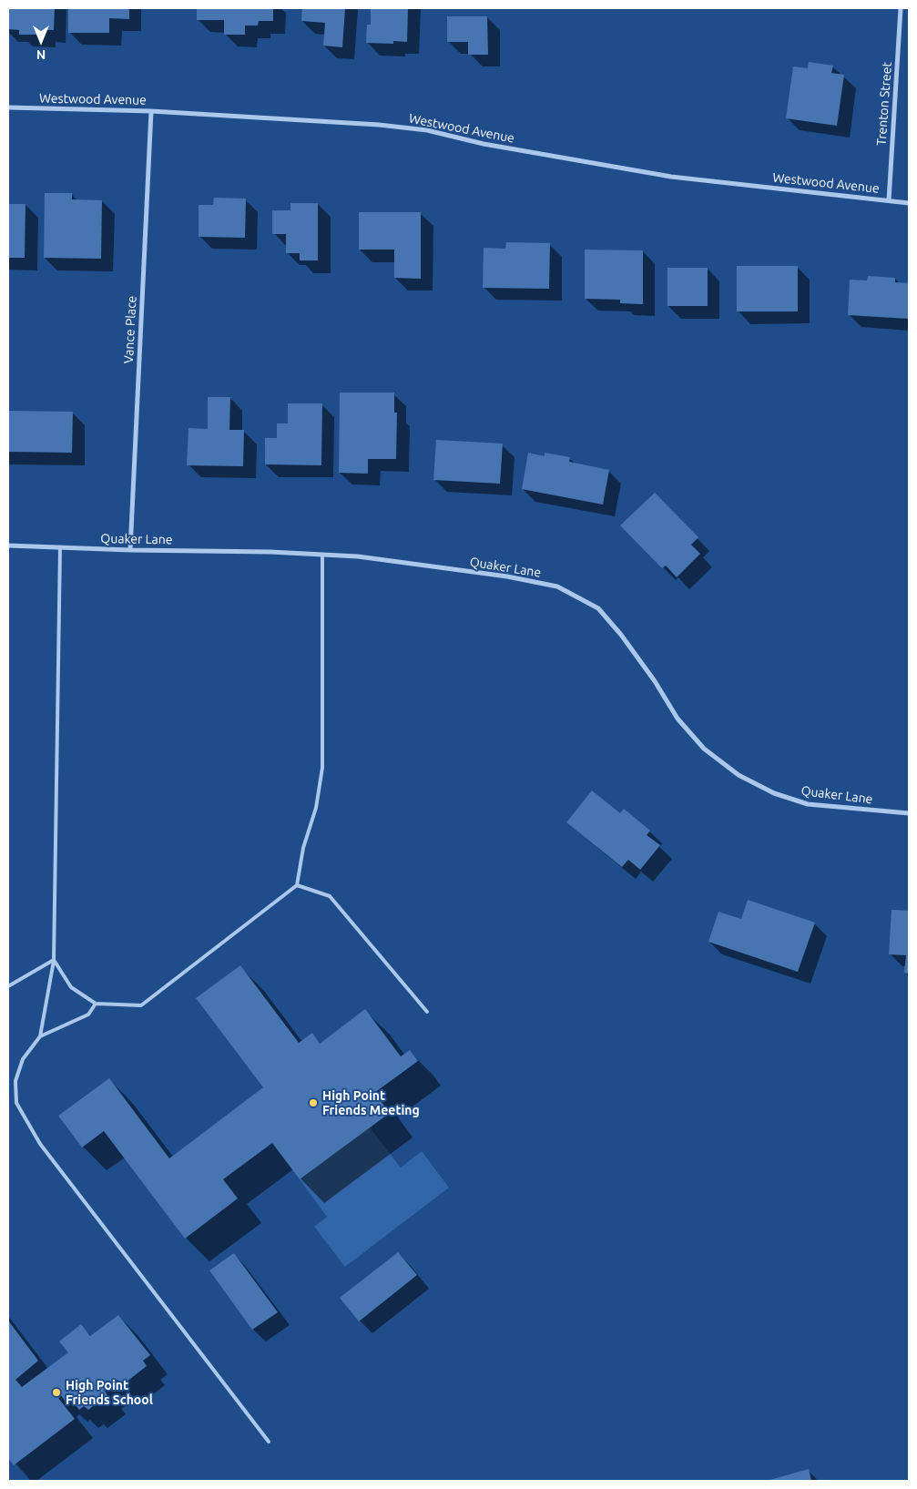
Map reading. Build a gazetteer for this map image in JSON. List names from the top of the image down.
{
  "streets": {
    "street": [
      "Westwood Avenue",
      "Trenton Street",
      "Vance Place",
      "Quaker Lane"
    ]
  },
  "crossings": [
    ["Westwood Avenue", "Trenton Street"],
    ["Westwood Avenue", "Vance Place"],
    ["Vance Place", "Quaker Lane"]
  ],
  "places": ["High Point Friends Meeting", "High Point Friends School"],
  "north": "bottom"
}
